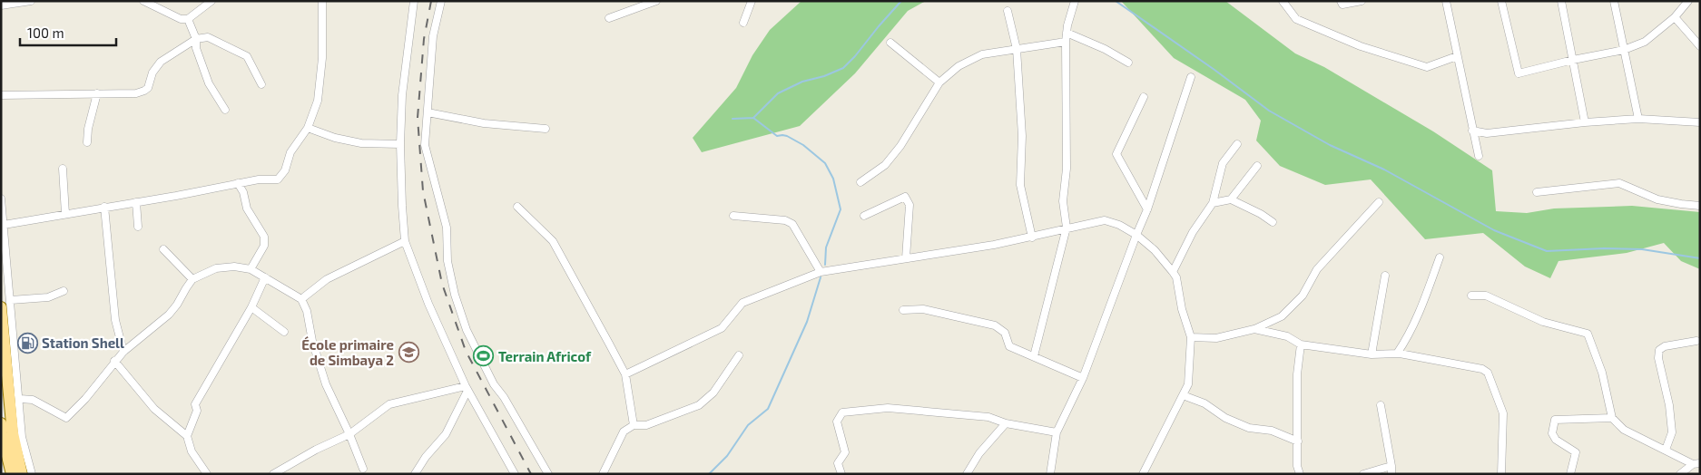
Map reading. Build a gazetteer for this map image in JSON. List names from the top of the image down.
{
  "places": {
    "fuel station": ["Station Shell"],
    "school or university": ["École primaire de Simbaya 2"],
    "sports": ["Terrain Africof"]
  },
  "scale_bar": "100 m"
}
